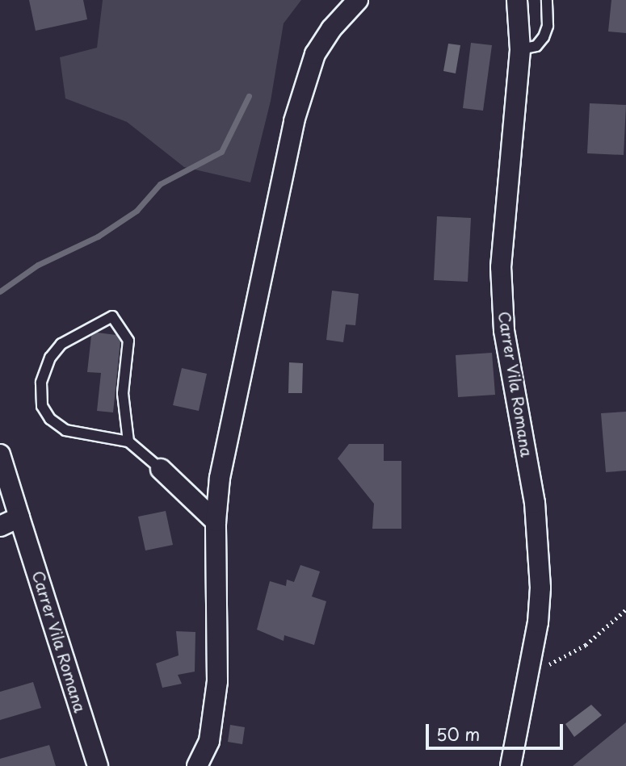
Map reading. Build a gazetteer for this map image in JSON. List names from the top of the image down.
{
  "streets": {
    "street": ["Carrer Vila Romana"]
  },
  "scale_bar": "50 m"
}
